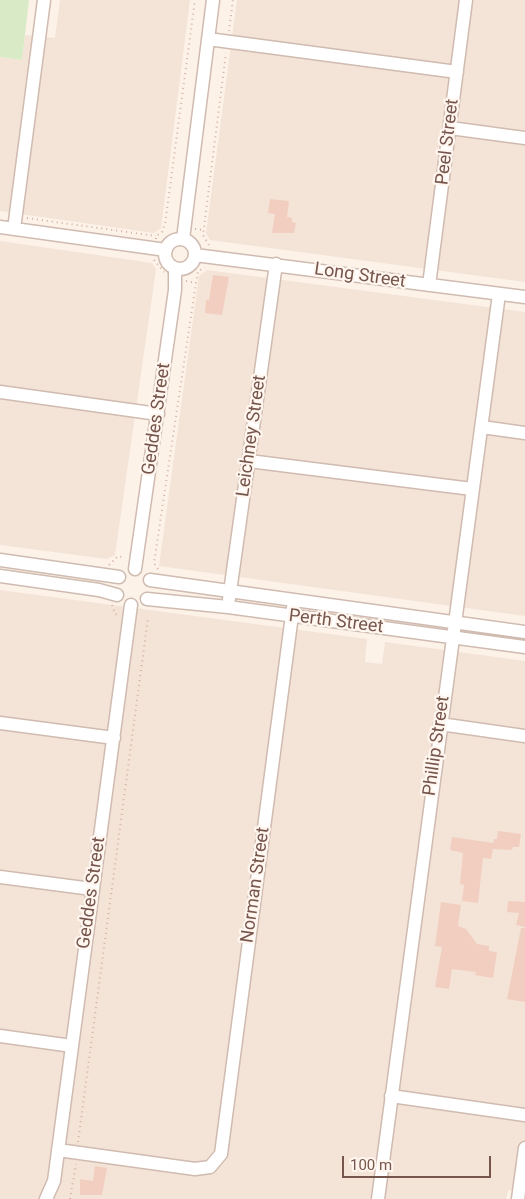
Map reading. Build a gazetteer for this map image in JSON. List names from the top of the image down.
{
  "streets": {
    "street": [
      "Peel Street",
      "Long Street",
      "Geddes Street",
      "Leichney Street",
      "Perth Street",
      "Phillip Street",
      "Norman Street"
    ]
  },
  "crossings": [
    ["Peel Street", "Long Street"],
    ["Long Street", "Leichney Street"],
    ["Long Street", "Phillip Street"],
    ["Geddes Street", "Perth Street"],
    ["Leichney Street", "Perth Street"],
    ["Perth Street", "Phillip Street"],
    ["Perth Street", "Norman Street"]
  ],
  "scale_bar": "100 m"
}
